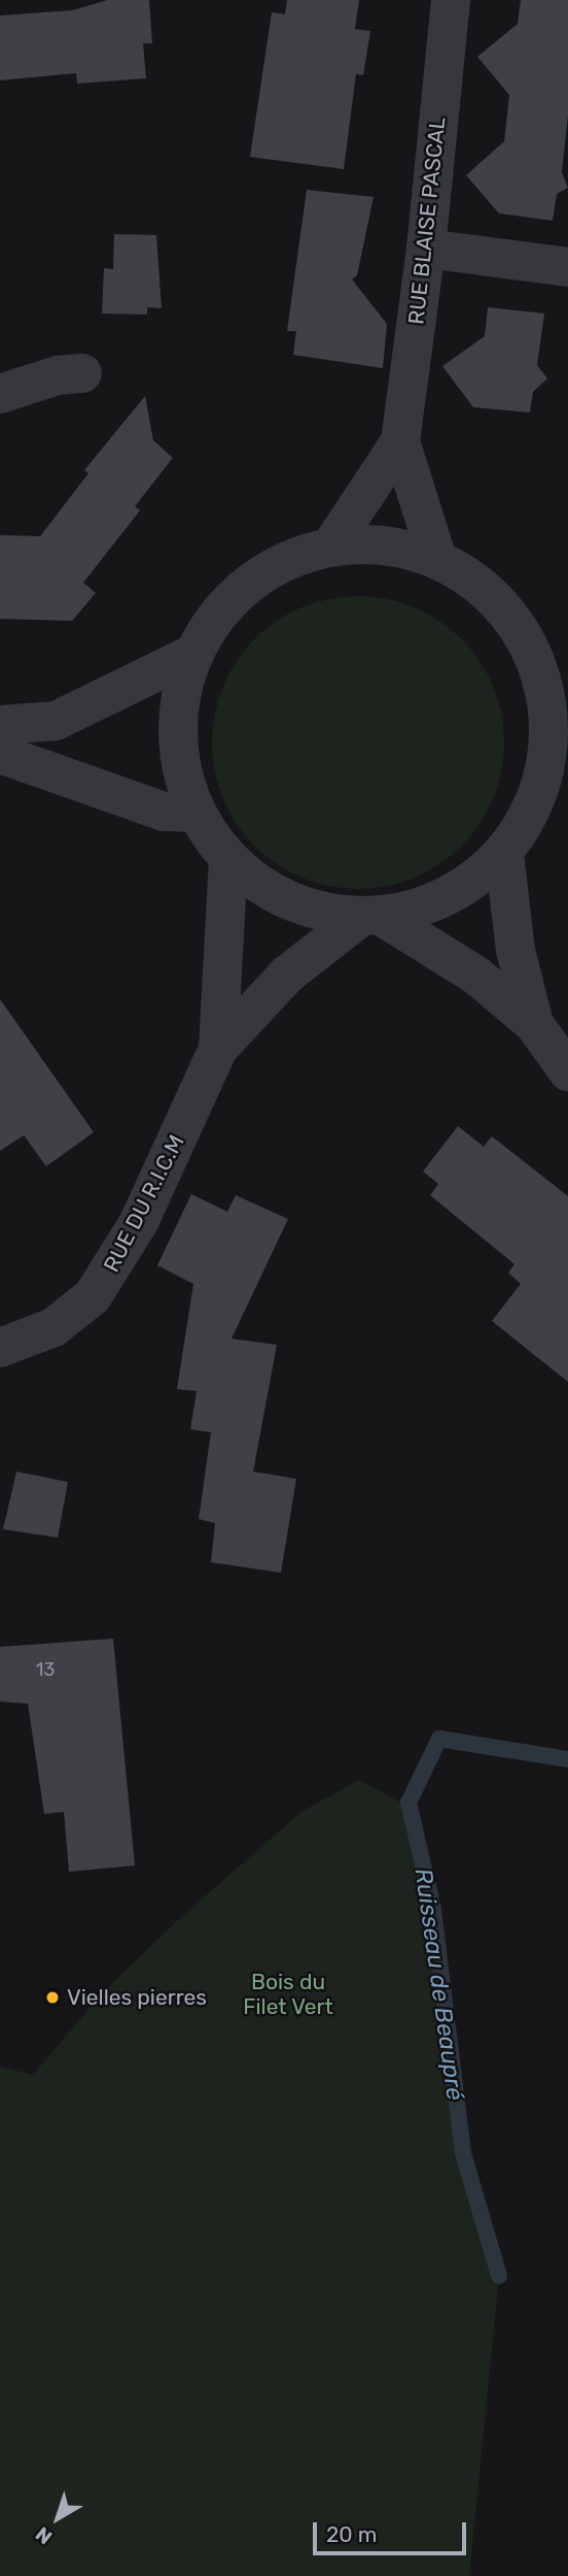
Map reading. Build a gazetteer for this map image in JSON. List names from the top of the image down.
{
  "streets": {
    "street": ["RUE BLAISE PASCAL", "RUE DU R.I.C.M"]
  },
  "water": ["Ruisseau de Beaupré"],
  "parks": ["Bois du Filet Vert"],
  "places": ["Vielles pierres"],
  "house_numbers": ["13"],
  "scale_bar": "20 m",
  "north": "bottom left"
}
